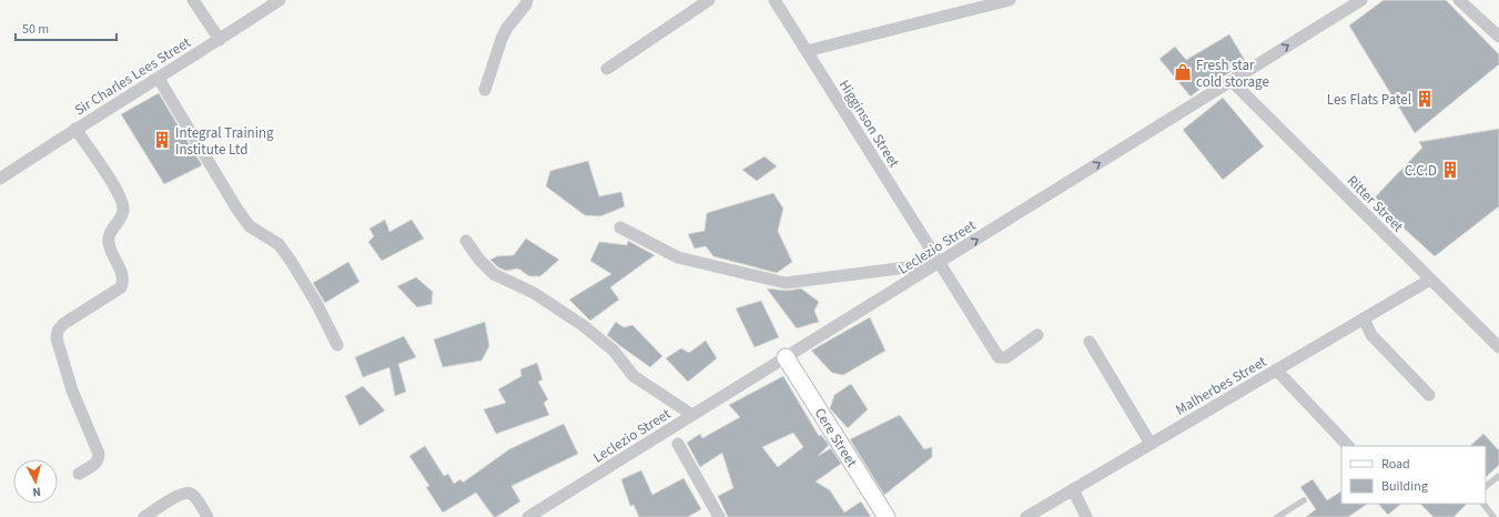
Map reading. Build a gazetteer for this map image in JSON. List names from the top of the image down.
{
  "streets": {
    "street": [
      "Sir Charles Lees Street",
      "Higginson Street",
      "Ritter Street",
      "Leclezio Street",
      "Malherbes Street",
      "Cere Street"
    ]
  },
  "crossings": [
    ["Higginson Street", "Leclezio Street"],
    ["Ritter Street", "Leclezio Street"],
    ["Ritter Street", "Malherbes Street"],
    ["Leclezio Street", "Cere Street"]
  ],
  "one_way": ["Leclezio Street"],
  "places": {
    "shop": ["Fresh star cold storage"],
    "building": ["Les Flats Patel", "Integral Training Institute Ltd", "C.C.D"]
  },
  "legend": ["Road", "Building"],
  "scale_bar": "50 m",
  "north": "bottom"
}
